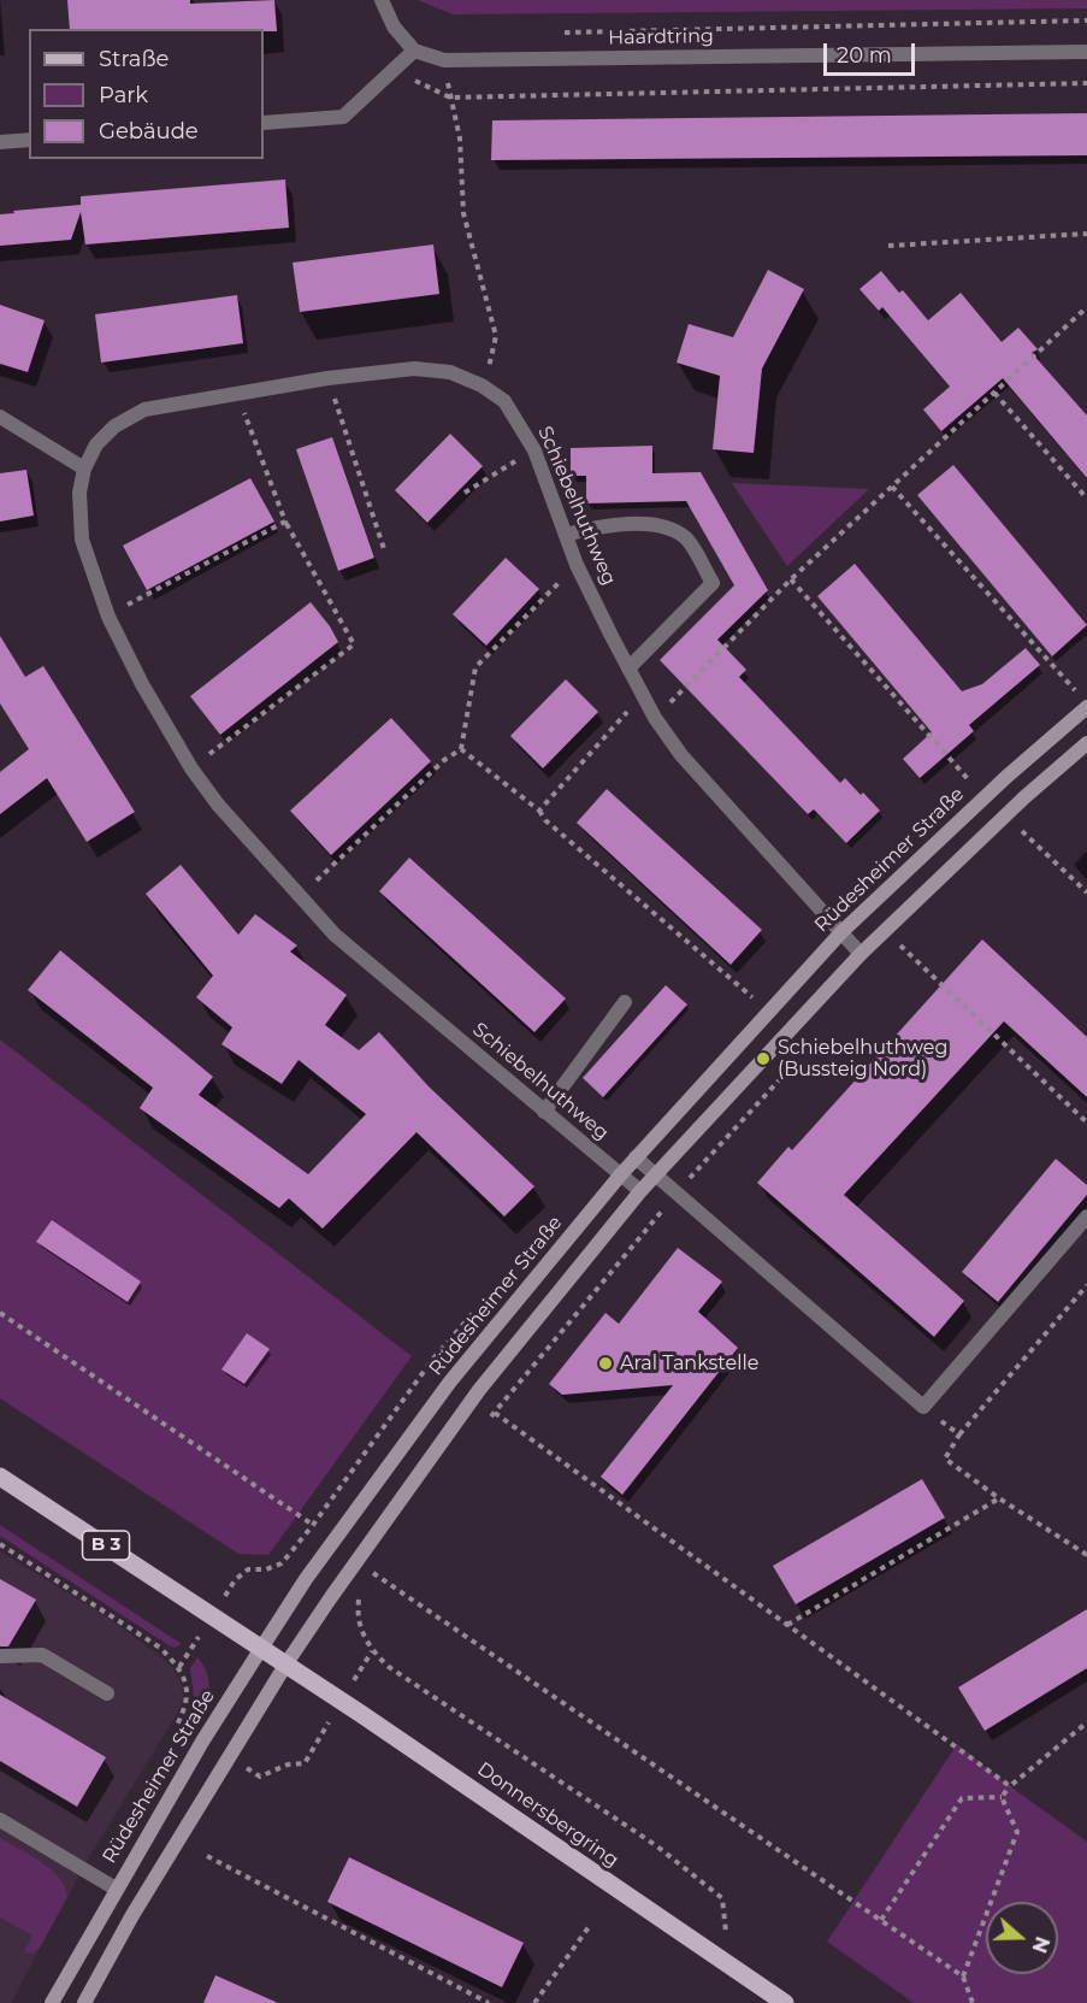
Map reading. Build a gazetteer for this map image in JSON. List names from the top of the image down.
{
  "streets": {
    "main road": ["Rüdesheimer Straße", "B 3", "Donnersbergring"],
    "street": ["Haardtring", "Schiebelhuthweg"]
  },
  "crossings": [
    ["Schiebelhuthweg", "Rüdesheimer Straße"],
    ["Rüdesheimer Straße", "B 3"],
    ["B 3", "Donnersbergring"]
  ],
  "places": ["Schiebelhuthweg (Bussteig Nord)", "Aral Tankstelle"],
  "legend": ["Straße", "Park", "Gebäude"],
  "scale_bar": "20 m",
  "north": "right"
}
